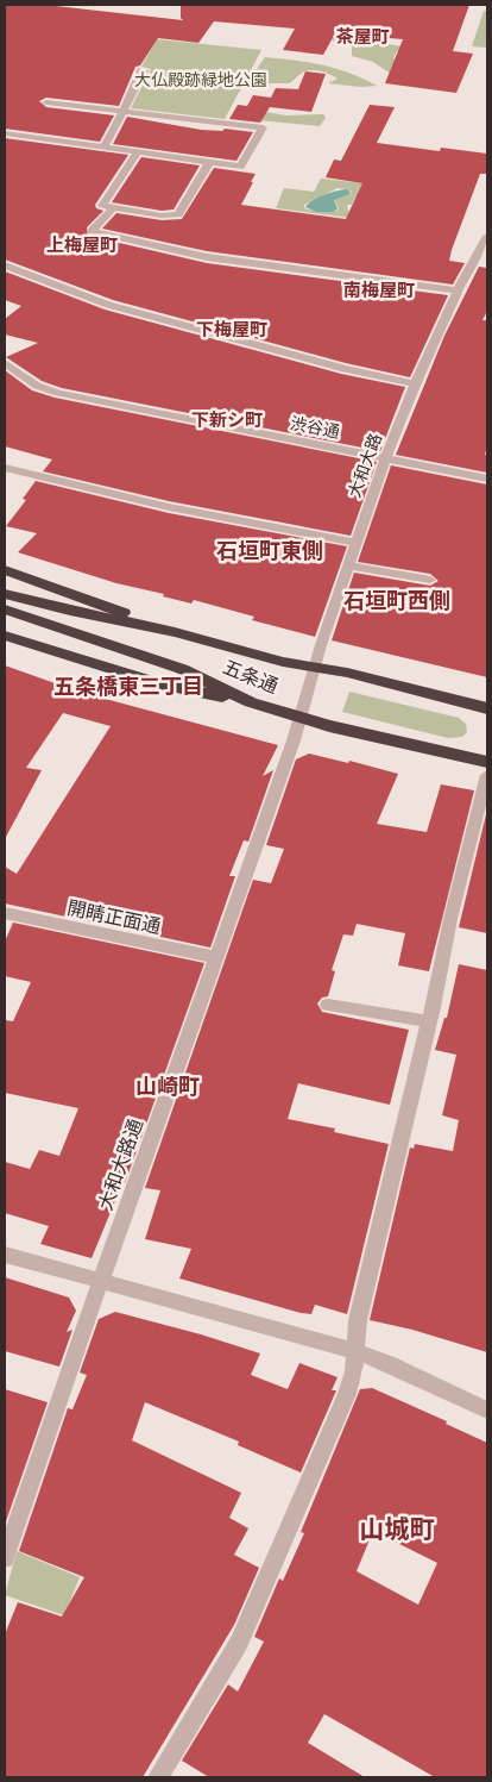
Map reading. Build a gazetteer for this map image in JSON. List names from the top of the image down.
{
  "streets": {
    "highway": ["五条通"],
    "street": [
      "渋谷通",
      "大和大路",
      "開睛正面通",
      "大和大路通"
    ]
  },
  "crossings": [
    ["渋谷通", "大和大路"],
    ["大和大路", "五条通"],
    ["大和大路", "大和大路通"],
    ["五条通", "大和大路通"],
    ["開睛正面通", "大和大路通"]
  ],
  "districts": [
    "茶屋町",
    "上梅屋町",
    "南梅屋町",
    "下梅屋町",
    "下新シ町",
    "石垣町東側",
    "石垣町西側",
    "五条橋東三丁目",
    "山崎町",
    "山城町"
  ],
  "parks": ["大仏殿跡緑地公園"]
}
